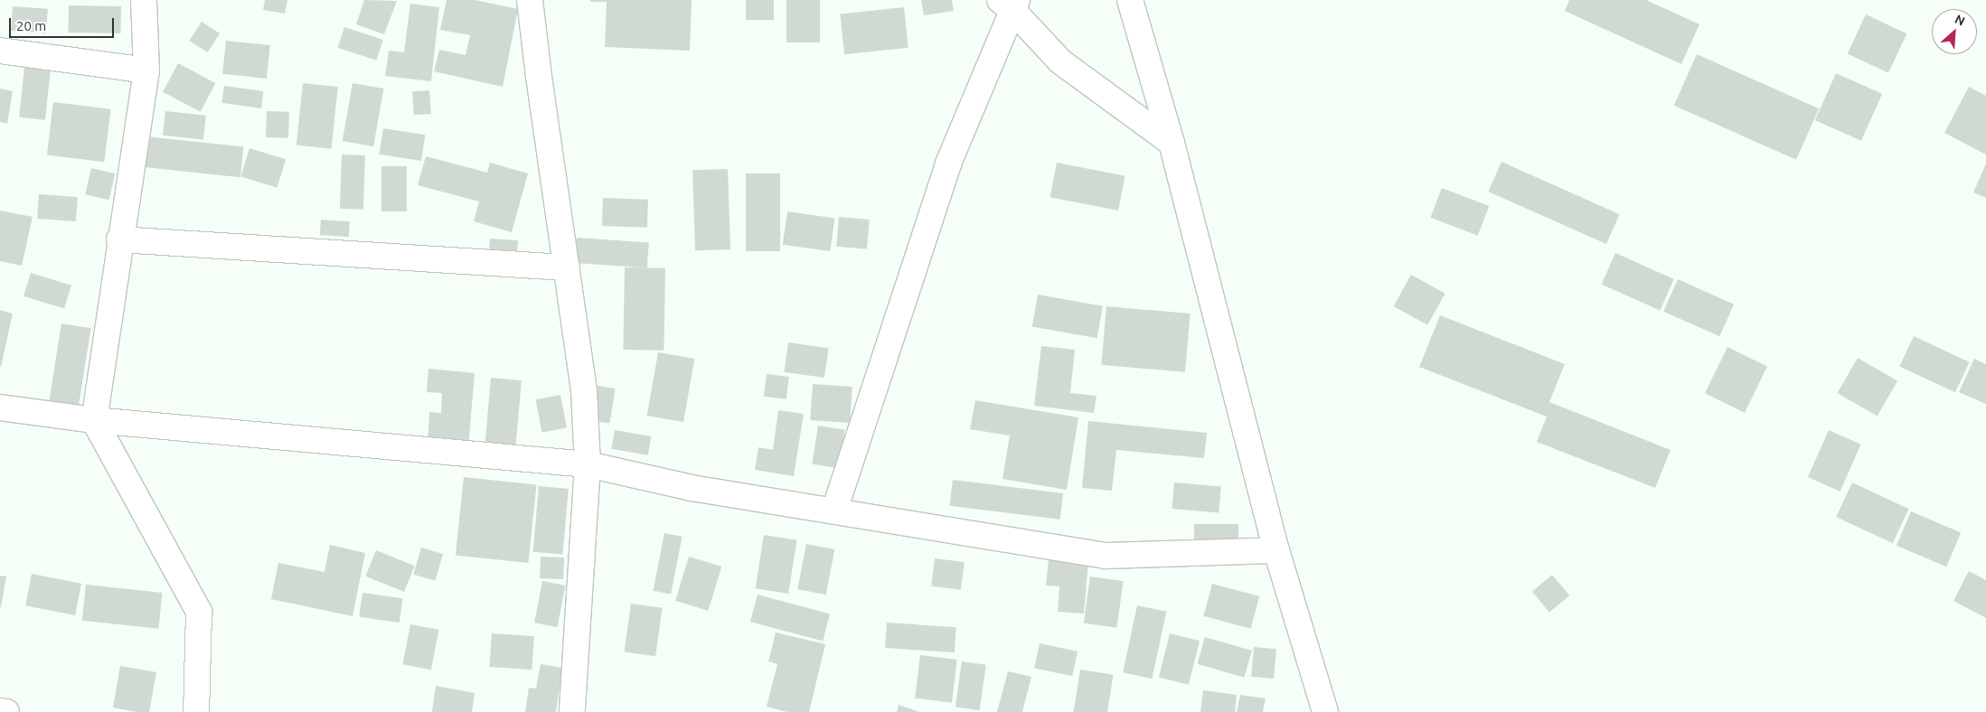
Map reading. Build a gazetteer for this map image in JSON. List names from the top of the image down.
{
  "scale_bar": "20 m",
  "north": "top right"
}
